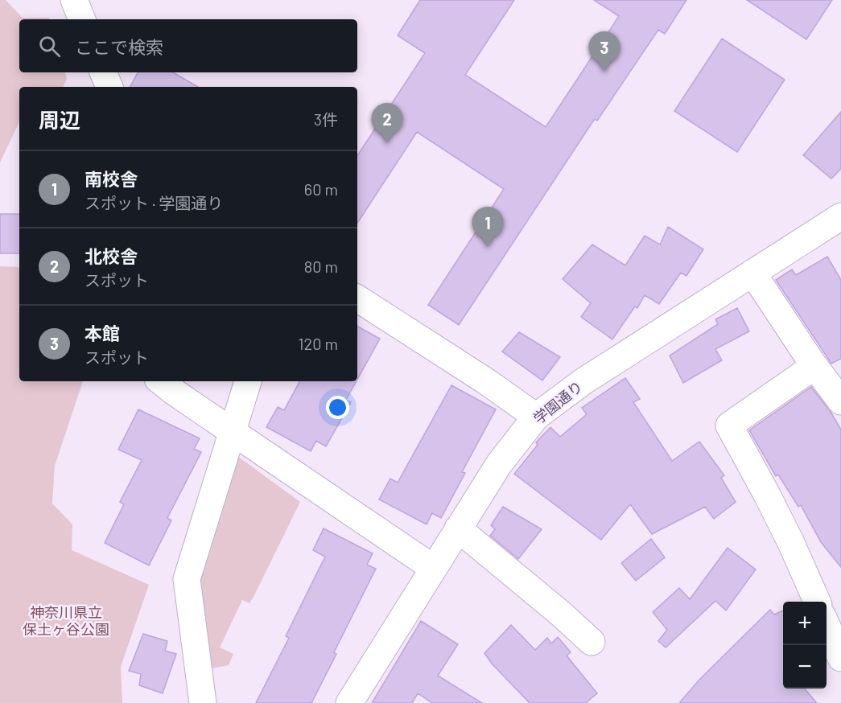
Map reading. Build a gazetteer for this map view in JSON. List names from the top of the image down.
{
  "streets": {
    "street": ["学園通り"]
  },
  "parks": ["神奈川県立 保土ヶ谷公園"],
  "page": {
    "search": "ここで検索",
    "pins": ["3", "2", "1"],
    "heading": ["周辺", "3件"],
    "list": [
      {
        "mark": "1",
        "name": "南校舎",
        "note": "スポット · 学園通り",
        "value": "60 m"
      },
      {
        "mark": "2",
        "name": "北校舎",
        "note": "スポット",
        "value": "80 m"
      },
      {
        "mark": "3",
        "name": "本館",
        "note": "スポット",
        "value": "120 m"
      }
    ],
    "map_buttons": ["+", "−"]
  }
}
